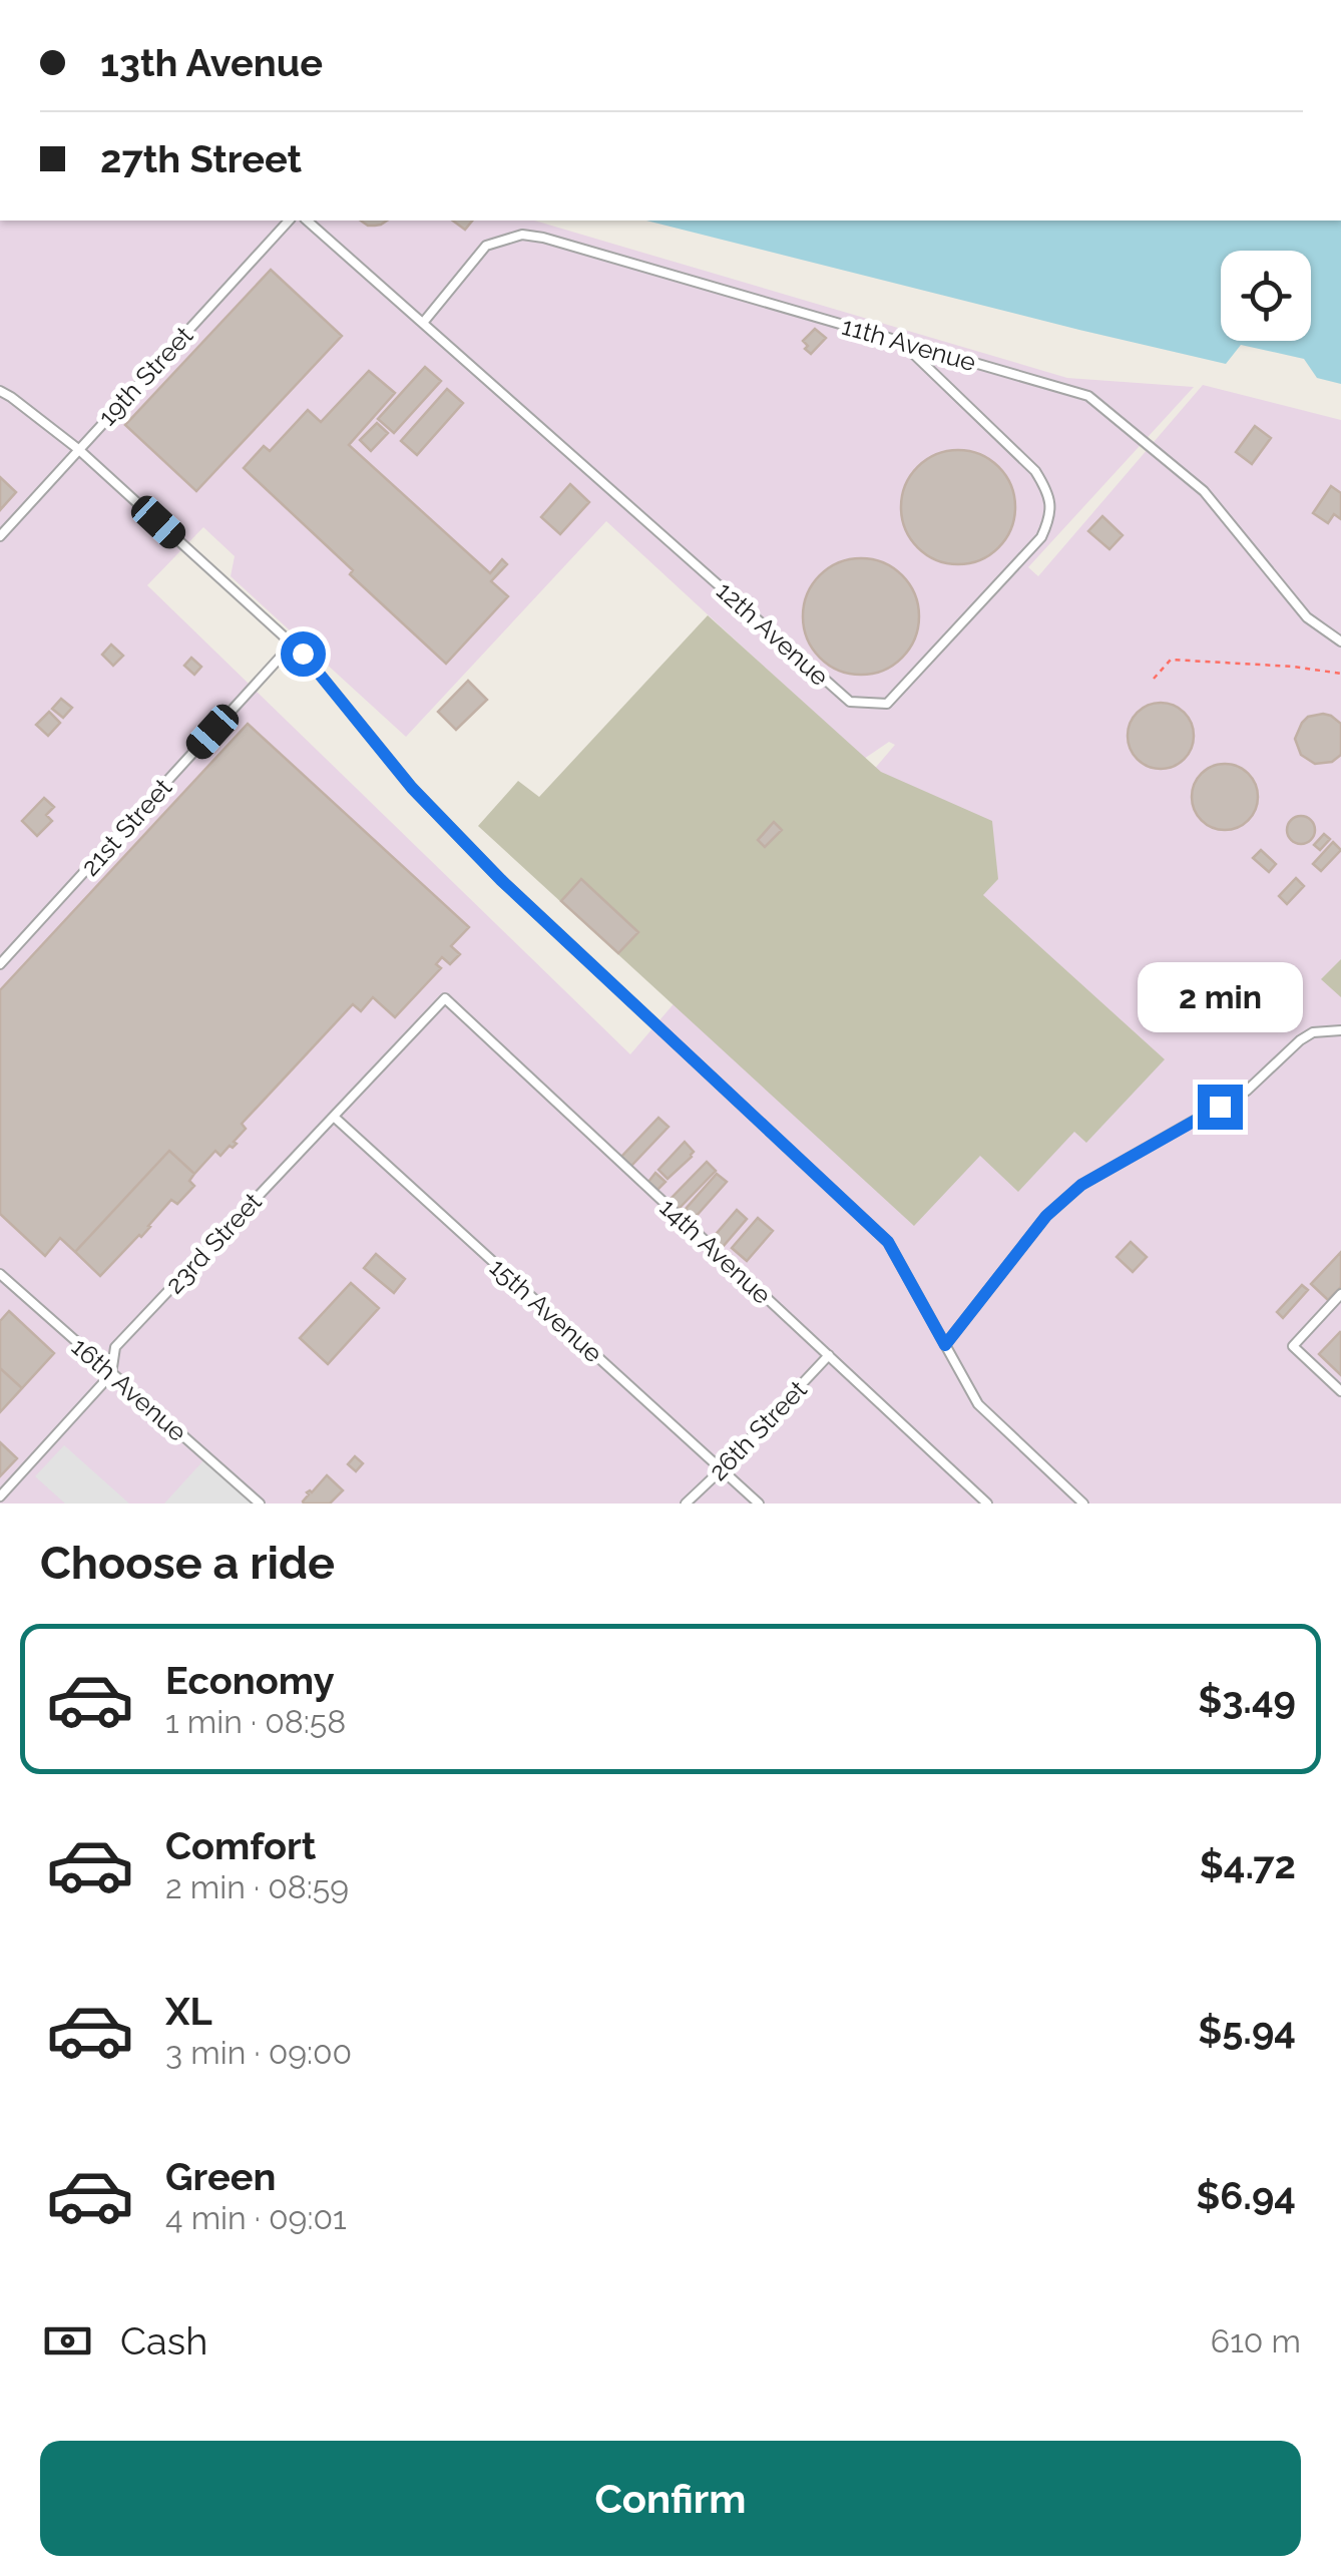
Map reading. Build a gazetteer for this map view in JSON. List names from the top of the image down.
{
  "streets": {
    "lane": [
      "11th Avenue",
      "19th Street",
      "12th Avenue",
      "21st Street",
      "23rd Street",
      "14th Avenue",
      "15th Avenue",
      "16th Avenue",
      "26th Street"
    ]
  },
  "crossings": [
    ["11th Avenue", "12th Avenue"],
    ["23rd Street", "14th Avenue"],
    ["23rd Street", "15th Avenue"],
    ["23rd Street", "16th Avenue"],
    ["14th Avenue", "26th Street"],
    ["15th Avenue", "26th Street"]
  ],
  "page": {
    "banner": ["13th Avenue", "27th Street"],
    "bubble": "2 min",
    "heading": "Choose a ride",
    "list": [
      {
        "name": "Economy",
        "note": "1 min · 08:58",
        "value": "$3.49"
      },
      {
        "name": "Comfort",
        "note": "2 min · 08:59",
        "value": "$4.72"
      },
      {
        "name": "XL",
        "note": "3 min · 09:00",
        "value": "$5.94"
      },
      {
        "name": "Green",
        "note": "4 min · 09:01",
        "value": "$6.94"
      }
    ],
    "pay": ["Cash", "610 m"],
    "buttons": "Confirm"
  }
}
